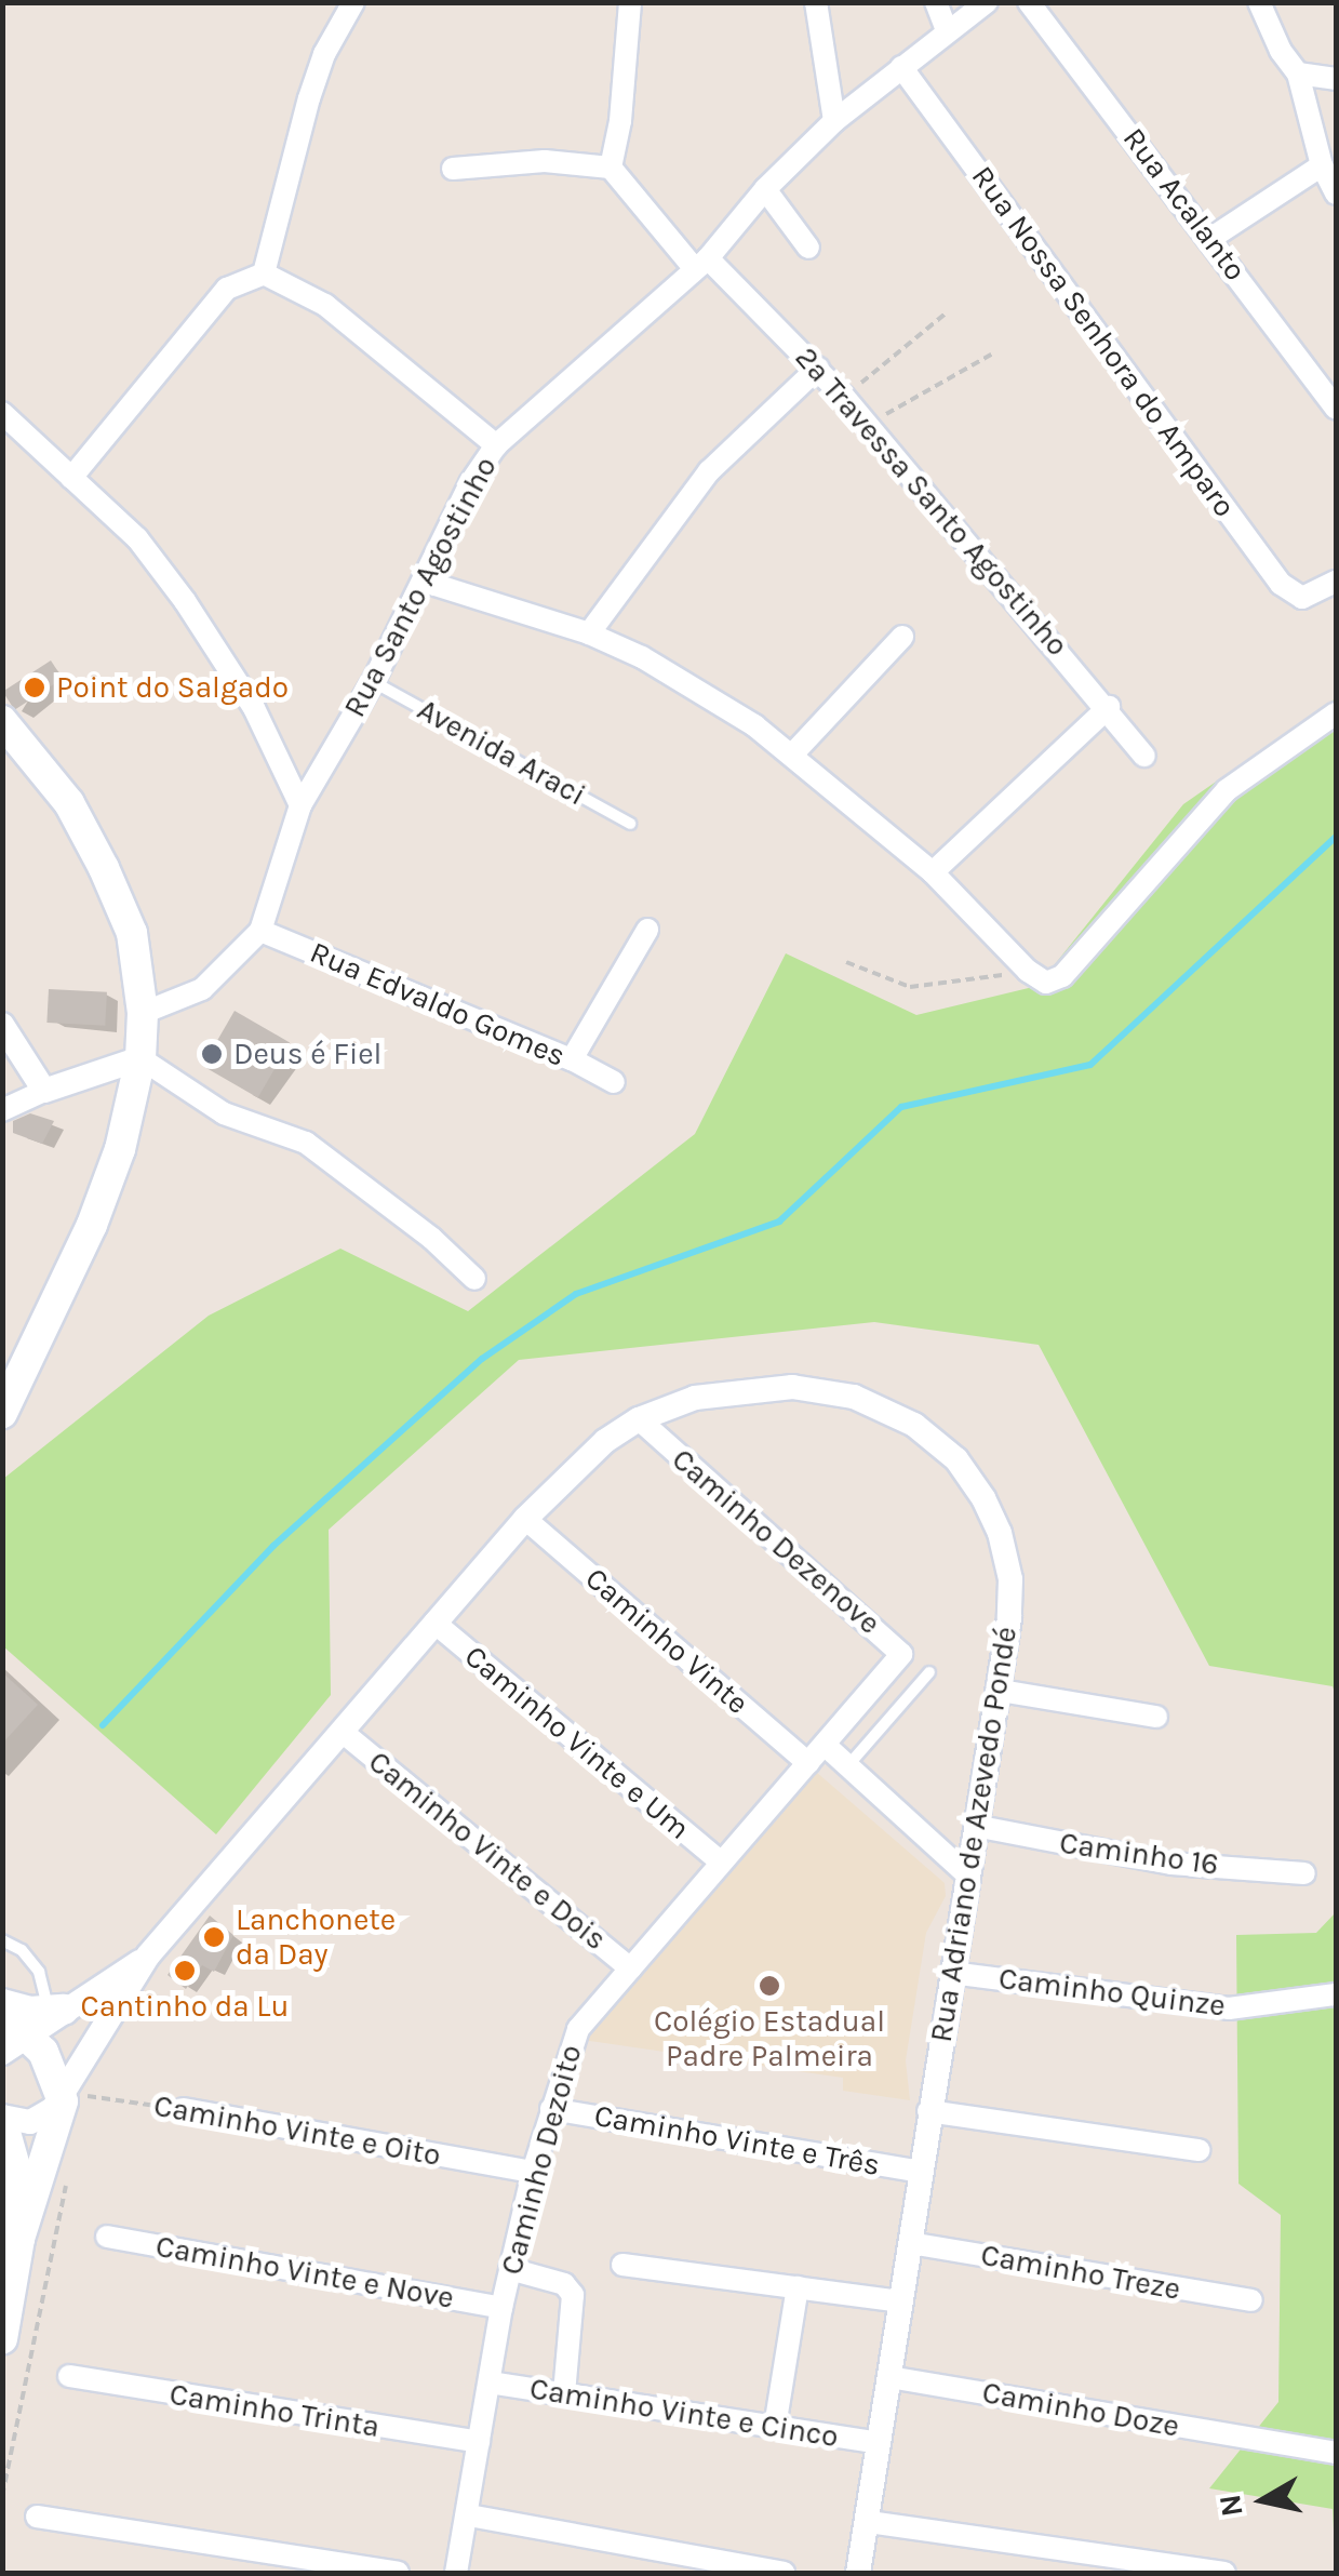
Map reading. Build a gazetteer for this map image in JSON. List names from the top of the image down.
{
  "streets": {
    "street": [
      "Rua Acalanto",
      "Rua Nossa Senhora do Amparo",
      "2ª Travessa Santo Agostinho",
      "Rua Santo Agostinho",
      "Rua Edvaldo Gomes",
      "Caminho Dezenove",
      "Caminho Vinte",
      "Caminho Vinte e Um",
      "Rua Adriano de Azevedo Pondé",
      "Caminho Vinte e Dois",
      "Caminho 16",
      "Caminho Quinze",
      "Caminho Vinte e Oito",
      "Caminho Vinte e Três",
      "Caminho Dezoito",
      "Caminho Vinte e Nove",
      "Caminho Treze",
      "Caminho Doze",
      "Caminho Trinta",
      "Caminho Vinte e Cinco"
    ],
    "lane": ["Avenida Araci"]
  },
  "crossings": [
    ["Rua Nossa Senhora do Amparo", "Rua Santo Agostinho"],
    ["2ª Travessa Santo Agostinho", "Rua Santo Agostinho"],
    ["Rua Santo Agostinho", "Avenida Araci"],
    ["Rua Santo Agostinho", "Rua Edvaldo Gomes"],
    ["Caminho Dezenove", "Rua Adriano de Azevedo Pondé"],
    ["Caminho Dezenove", "Caminho Dezoito"],
    ["Caminho Vinte", "Rua Adriano de Azevedo Pondé"],
    ["Caminho Vinte", "Caminho Dezoito"],
    ["Caminho Vinte e Um", "Rua Adriano de Azevedo Pondé"],
    ["Caminho Vinte e Um", "Caminho Dezoito"],
    ["Rua Adriano de Azevedo Pondé", "Caminho Vinte e Dois"],
    ["Rua Adriano de Azevedo Pondé", "Caminho 16"],
    ["Rua Adriano de Azevedo Pondé", "Caminho Quinze"],
    ["Rua Adriano de Azevedo Pondé", "Caminho Vinte e Oito"],
    ["Rua Adriano de Azevedo Pondé", "Caminho Vinte e Três"],
    ["Rua Adriano de Azevedo Pondé", "Caminho Treze"],
    ["Rua Adriano de Azevedo Pondé", "Caminho Doze"],
    ["Rua Adriano de Azevedo Pondé", "Caminho Vinte e Cinco"],
    ["Caminho Vinte e Dois", "Caminho Dezoito"],
    ["Caminho Vinte e Oito", "Caminho Dezoito"],
    ["Caminho Vinte e Três", "Caminho Dezoito"],
    ["Caminho Dezoito", "Caminho Vinte e Nove"],
    ["Caminho Dezoito", "Caminho Trinta"],
    ["Caminho Dezoito", "Caminho Vinte e Cinco"]
  ],
  "places": [
    "Point do Salgado",
    "Deus é Fiel",
    "Lanchonete da Day",
    "Cantinho da Lu",
    "Colégio Estadual Padre Palmeira"
  ],
  "north": "left"
}
